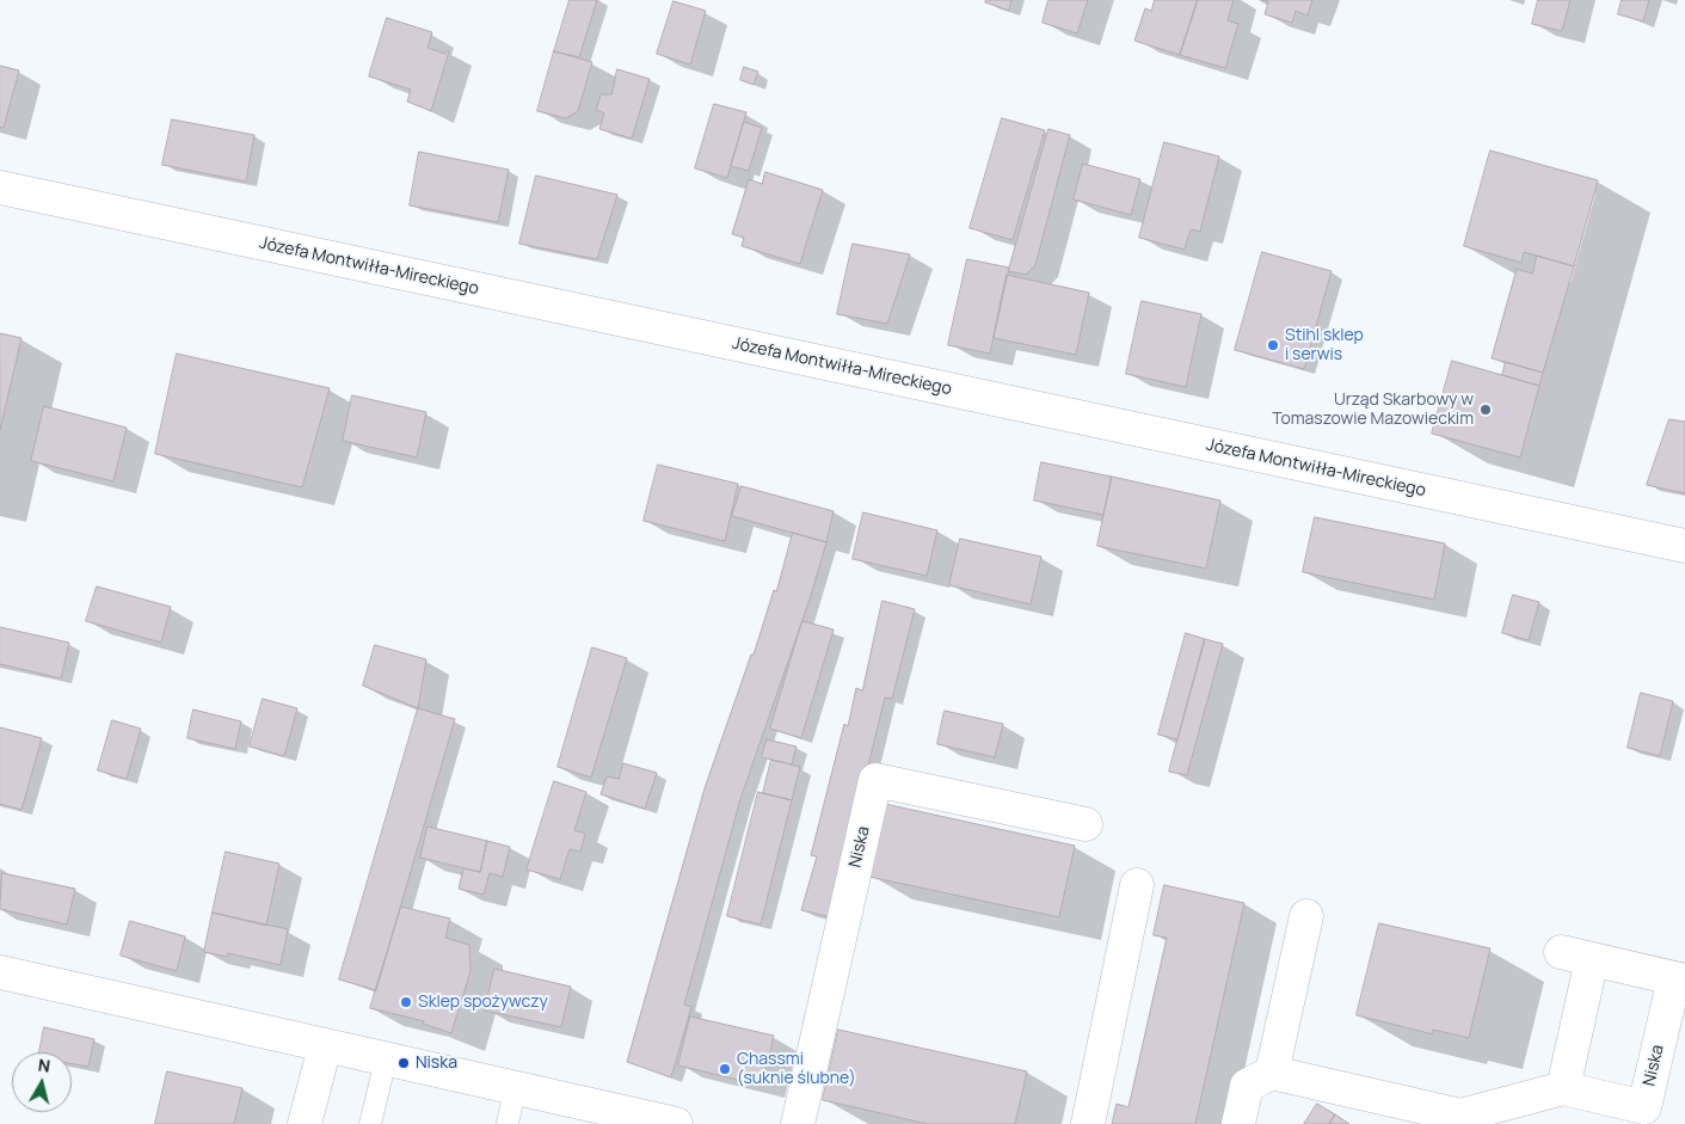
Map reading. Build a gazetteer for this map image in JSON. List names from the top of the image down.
{
  "streets": {
    "street": ["Józefa Montwiłła-Mireckiego", "Niska"]
  },
  "places": [
    "Stihl sklep i serwis",
    "Urząd Skarbowy w Tomaszowie Mazowieckim",
    "Sklep spożywczy",
    "Niska",
    "Chassmi (suknie ślubne)"
  ],
  "north": "top"
}
